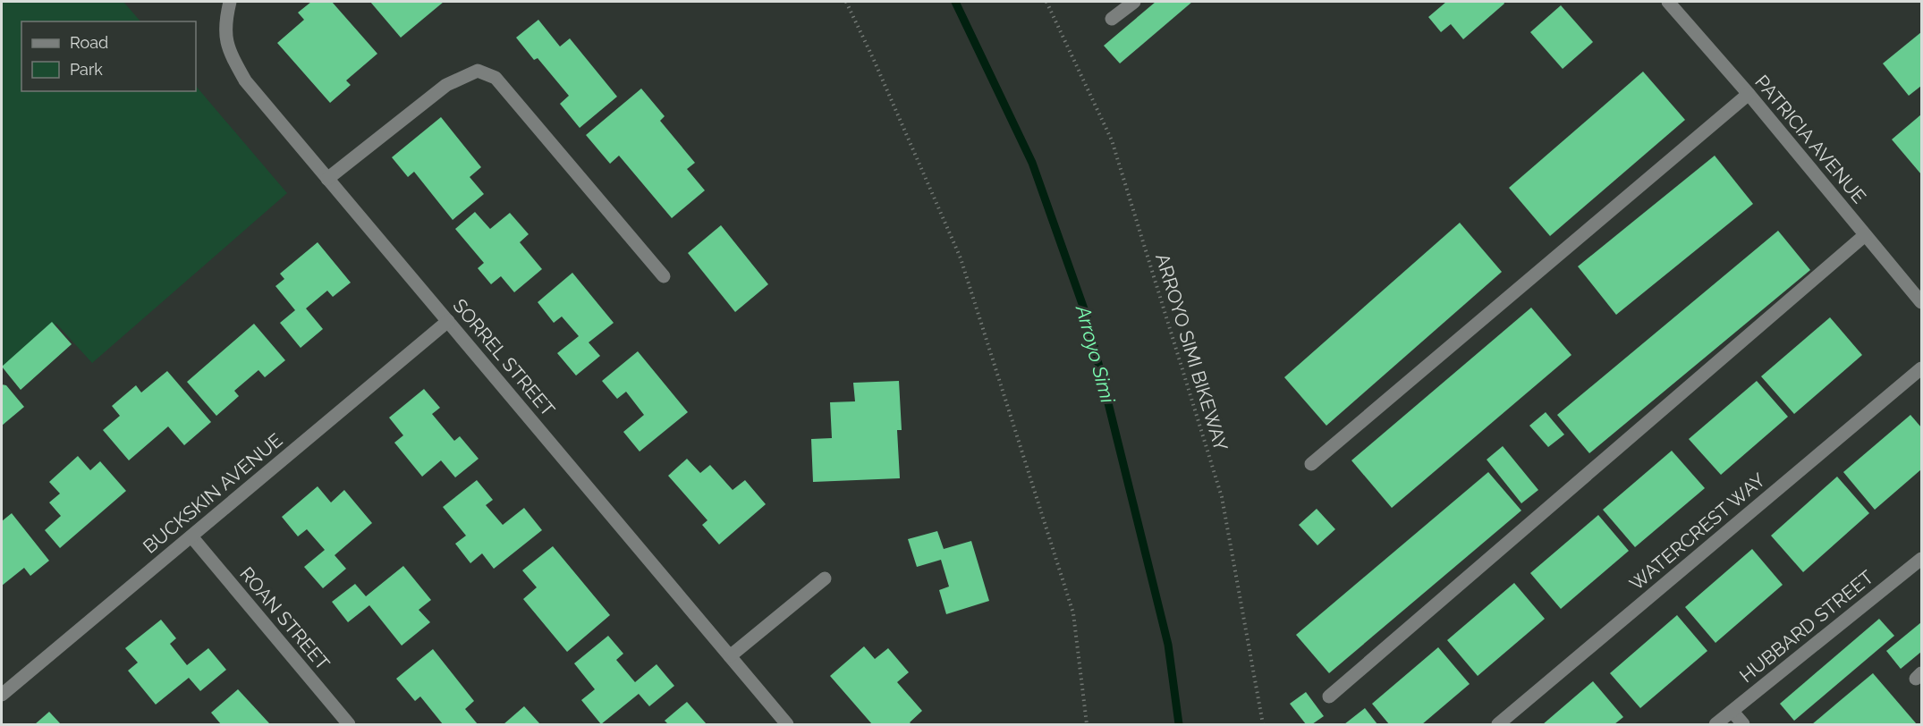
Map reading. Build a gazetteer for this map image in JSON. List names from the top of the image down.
{
  "streets": {
    "street": [
      "PATRICIA AVENUE",
      "SORREL STREET",
      "BUCKSKIN AVENUE",
      "WATERCREST WAY",
      "ROAN STREET",
      "HUBBARD STREET"
    ],
    "path": ["ARROYO SIMI BIKEWAY"]
  },
  "crossings": [
    ["SORREL STREET", "BUCKSKIN AVENUE"],
    ["BUCKSKIN AVENUE", "ROAN STREET"]
  ],
  "water": ["Arroyo Simi"],
  "legend": ["Road", "Park"]
}
